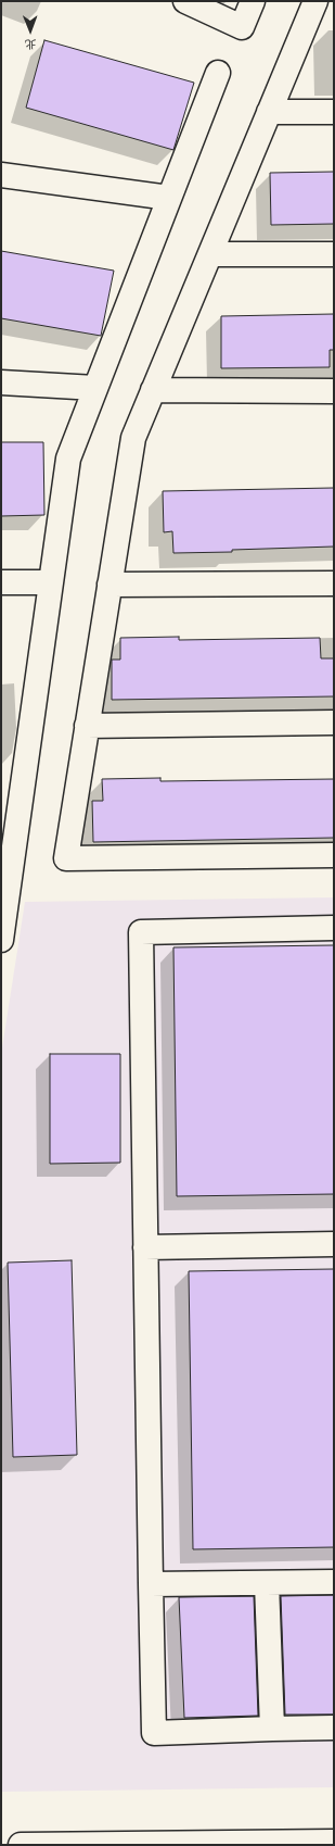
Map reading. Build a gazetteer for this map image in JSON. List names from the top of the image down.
{
  "north": "bottom"
}
